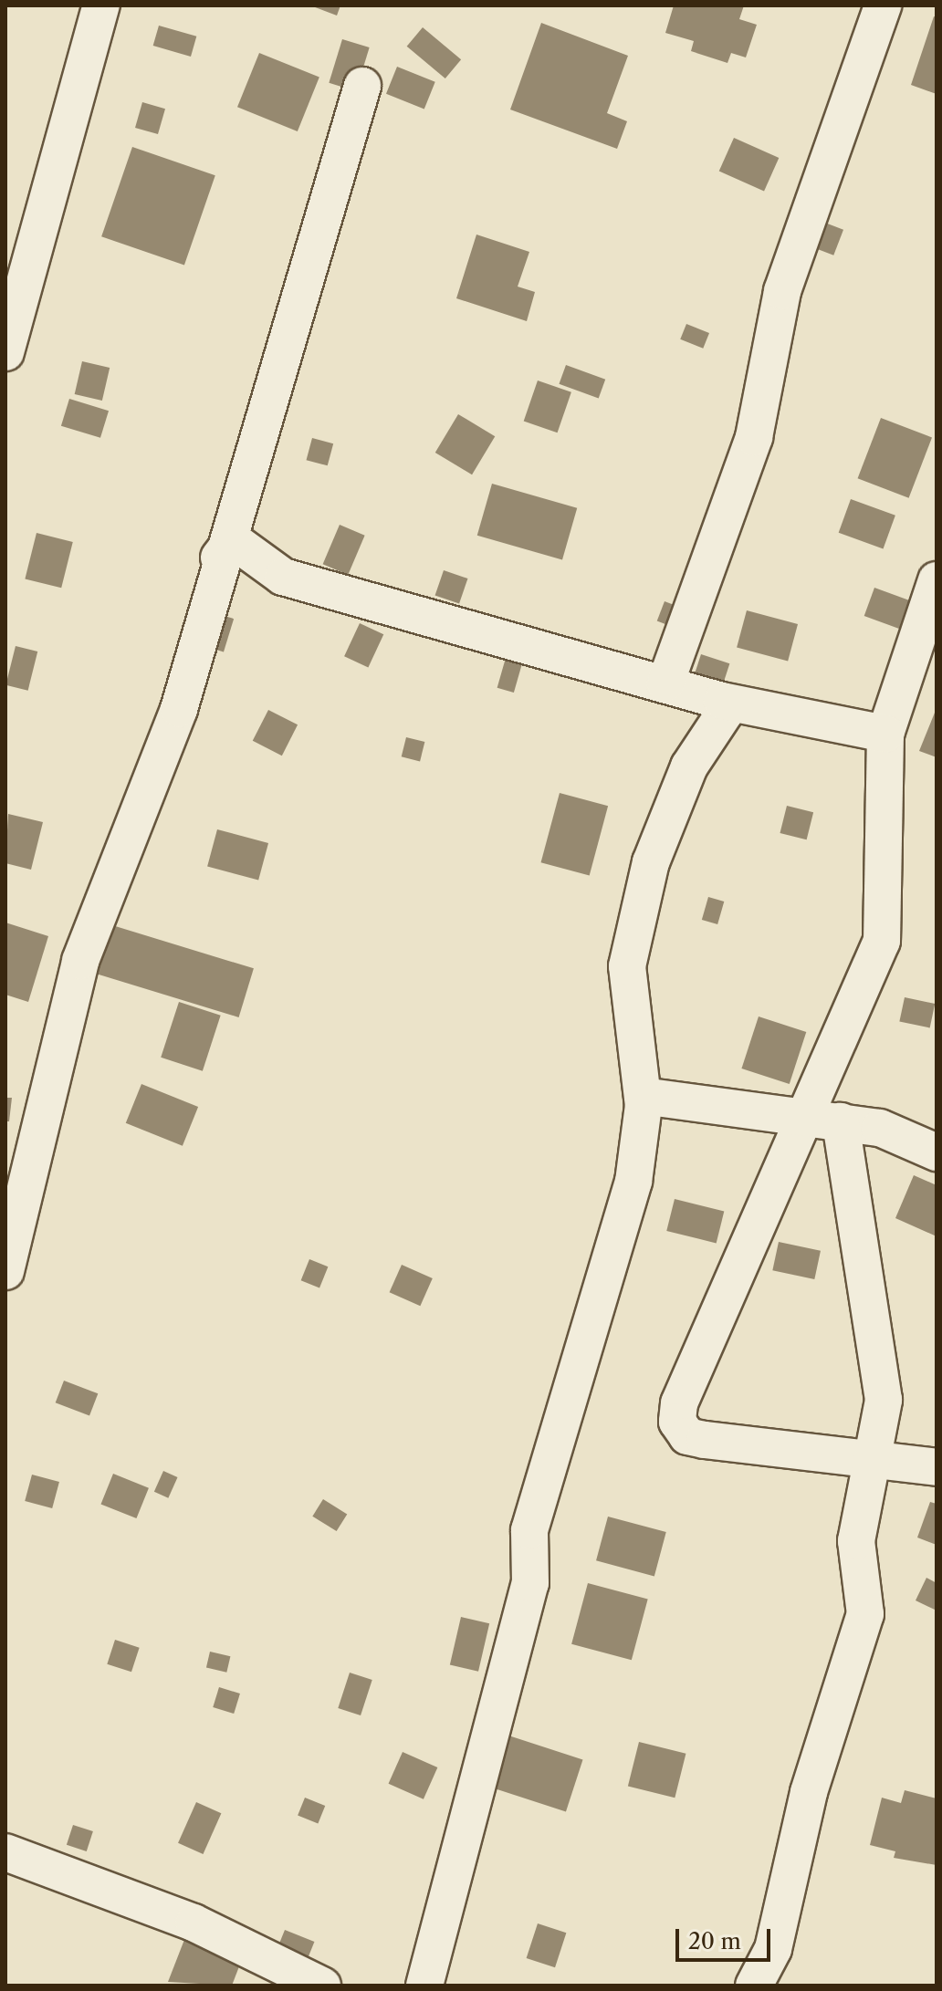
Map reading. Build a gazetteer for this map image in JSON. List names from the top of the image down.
{
  "scale_bar": "20 m"
}
